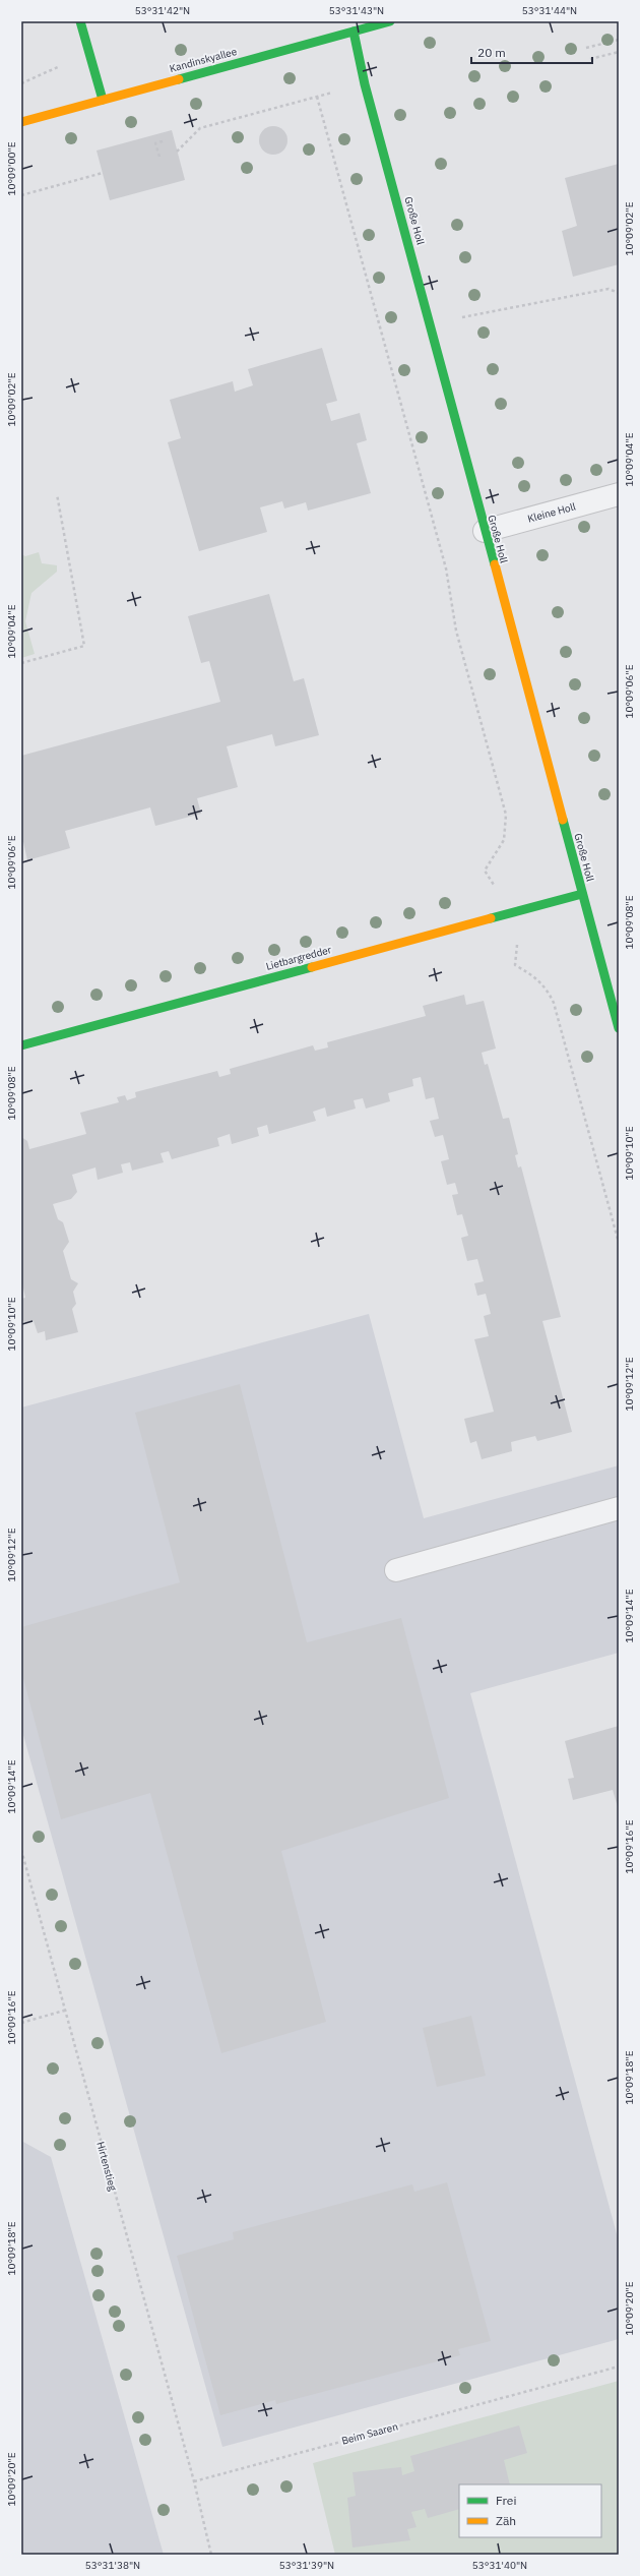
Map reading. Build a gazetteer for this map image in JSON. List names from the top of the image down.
{
  "streets": {
    "street": [
      "Kandinskyallee",
      "Große Holl",
      "Kleine Holl",
      "Lietbargredder"
    ],
    "path": ["Hirtenstieg", "Beim Saaren"]
  },
  "crossings": [
    ["Kandinskyallee", "Große Holl"],
    ["Große Holl", "Kleine Holl"],
    ["Große Holl", "Lietbargredder"],
    ["Hirtenstieg", "Beim Saaren"]
  ],
  "legend": ["Frei", "Zäh"],
  "scale_bar": "20 m",
  "coordinates": [
    "53°31'42\"N",
    "53°31'43\"N",
    "53°31'44\"N",
    "10°09'00\"E",
    "10°09'02\"E",
    "10°09'04\"E",
    "10°09'06\"E",
    "10°09'08\"E",
    "10°09'10\"E",
    "10°09'12\"E",
    "10°09'14\"E",
    "10°09'16\"E",
    "10°09'18\"E",
    "10°09'20\"E",
    "53°31'38\"N",
    "53°31'39\"N",
    "53°31'40\"N"
  ]
}
